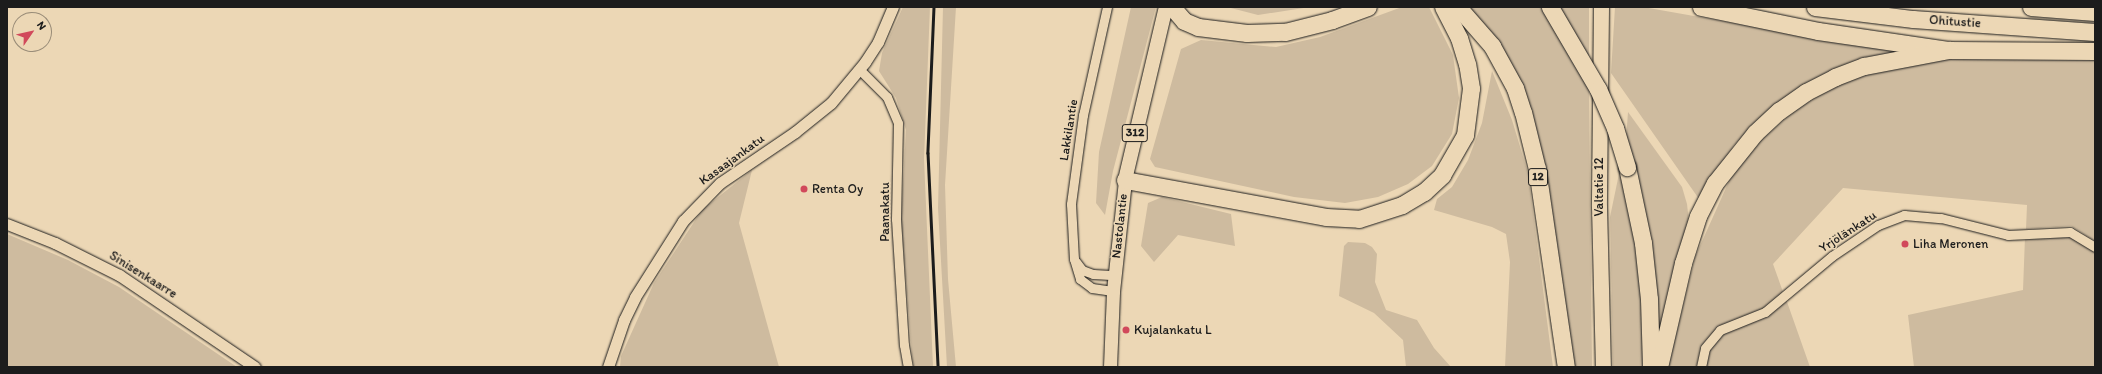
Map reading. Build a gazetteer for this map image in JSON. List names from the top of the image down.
{
  "streets": {
    "highway": ["Ohitustie", "12", "Valtatie 12"],
    "main road": ["312", "Nastolantie"],
    "street": [
      "Lakkilantie",
      "Kasaajankatu",
      "Paanakatu",
      "Yrjölänkatu",
      "Sinisenkaarre"
    ]
  },
  "crossings": [
    ["Lakkilantie", "Nastolantie"],
    ["Kasaajankatu", "Paanakatu"]
  ],
  "places": ["Renta Oy", "Liha Meronen", "Kujalankatu L"],
  "north": "top right"
}
